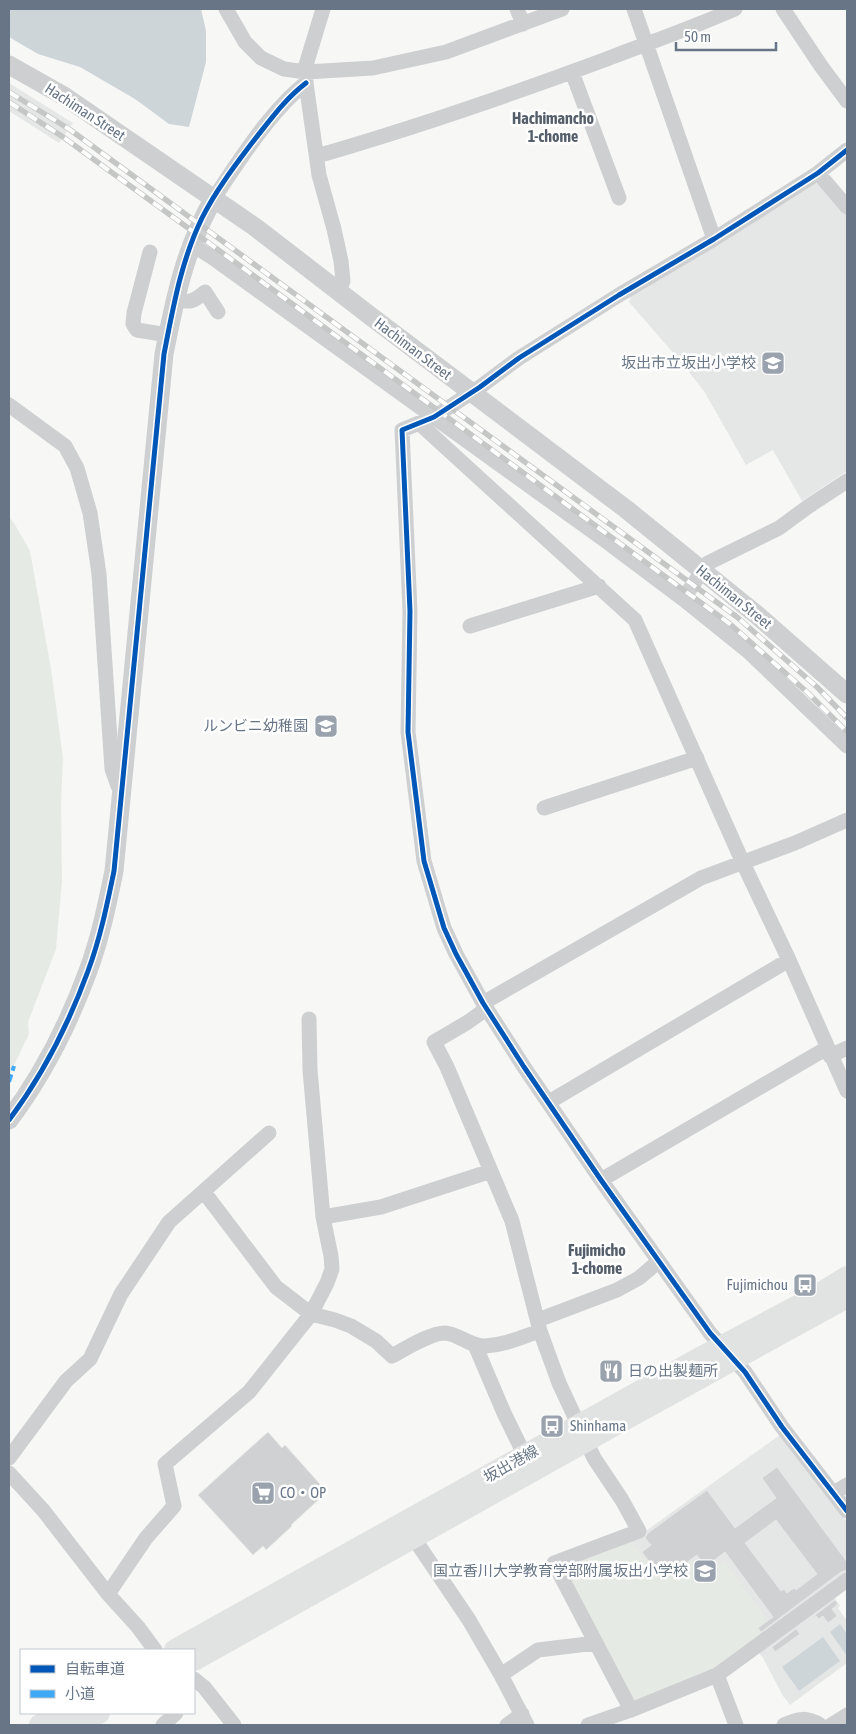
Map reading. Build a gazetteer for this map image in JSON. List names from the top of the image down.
{
  "streets": {
    "main road": ["坂出港線"],
    "street": ["Hachiman Street"]
  },
  "districts": ["Hachimancho 1-chome", "Fujimicho 1-chome"],
  "places": {
    "school or university": ["坂出市立坂出小学校", "ルンビニ幼稚園", "国立香川大学教育学部附属坂出小学校"],
    "bus stop": ["Fujimichou", "Shinhama"],
    "restaurant": ["日の出製麺所"],
    "supermarket": ["CO・OP"]
  },
  "legend": ["自転車道", "小道"],
  "scale_bar": "50 m"
}
